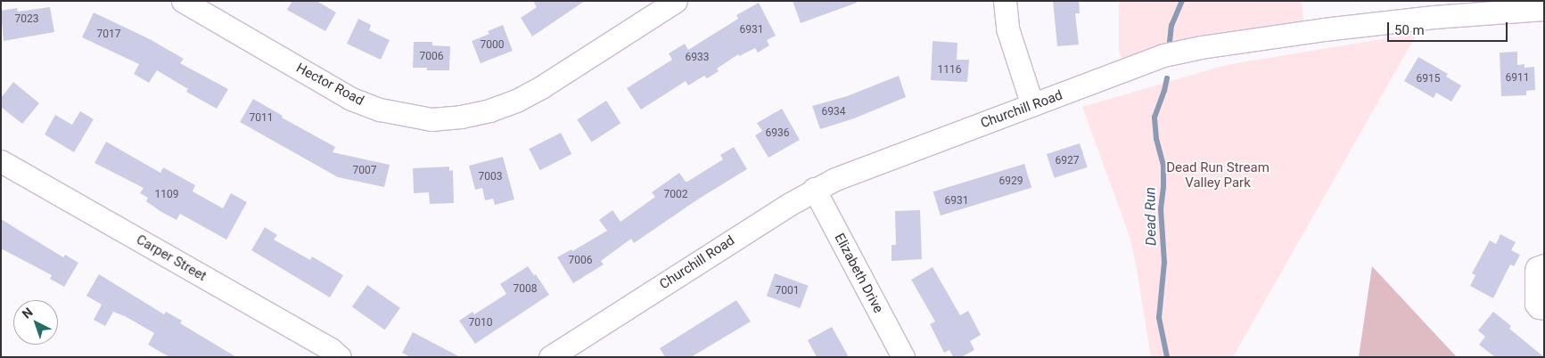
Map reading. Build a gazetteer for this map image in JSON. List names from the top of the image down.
{
  "streets": {
    "street": [
      "Hector Road",
      "Churchill Road",
      "Carper Street",
      "Elizabeth Drive"
    ]
  },
  "crossings": [
    ["Churchill Road", "Elizabeth Drive"]
  ],
  "water": ["Dead Run"],
  "parks": ["Dead Run Stream Valley Park"],
  "house_numbers": [
    "7023",
    "6931",
    "7017",
    "7000",
    "7006",
    "6933",
    "1116",
    "6911",
    "6915",
    "6934",
    "7011",
    "6936",
    "6927",
    "7007",
    "7003",
    "6929",
    "1109",
    "7002",
    "6931",
    "7006",
    "7008",
    "7001",
    "7010"
  ],
  "scale_bar": "50 m",
  "north": "top left"
}
